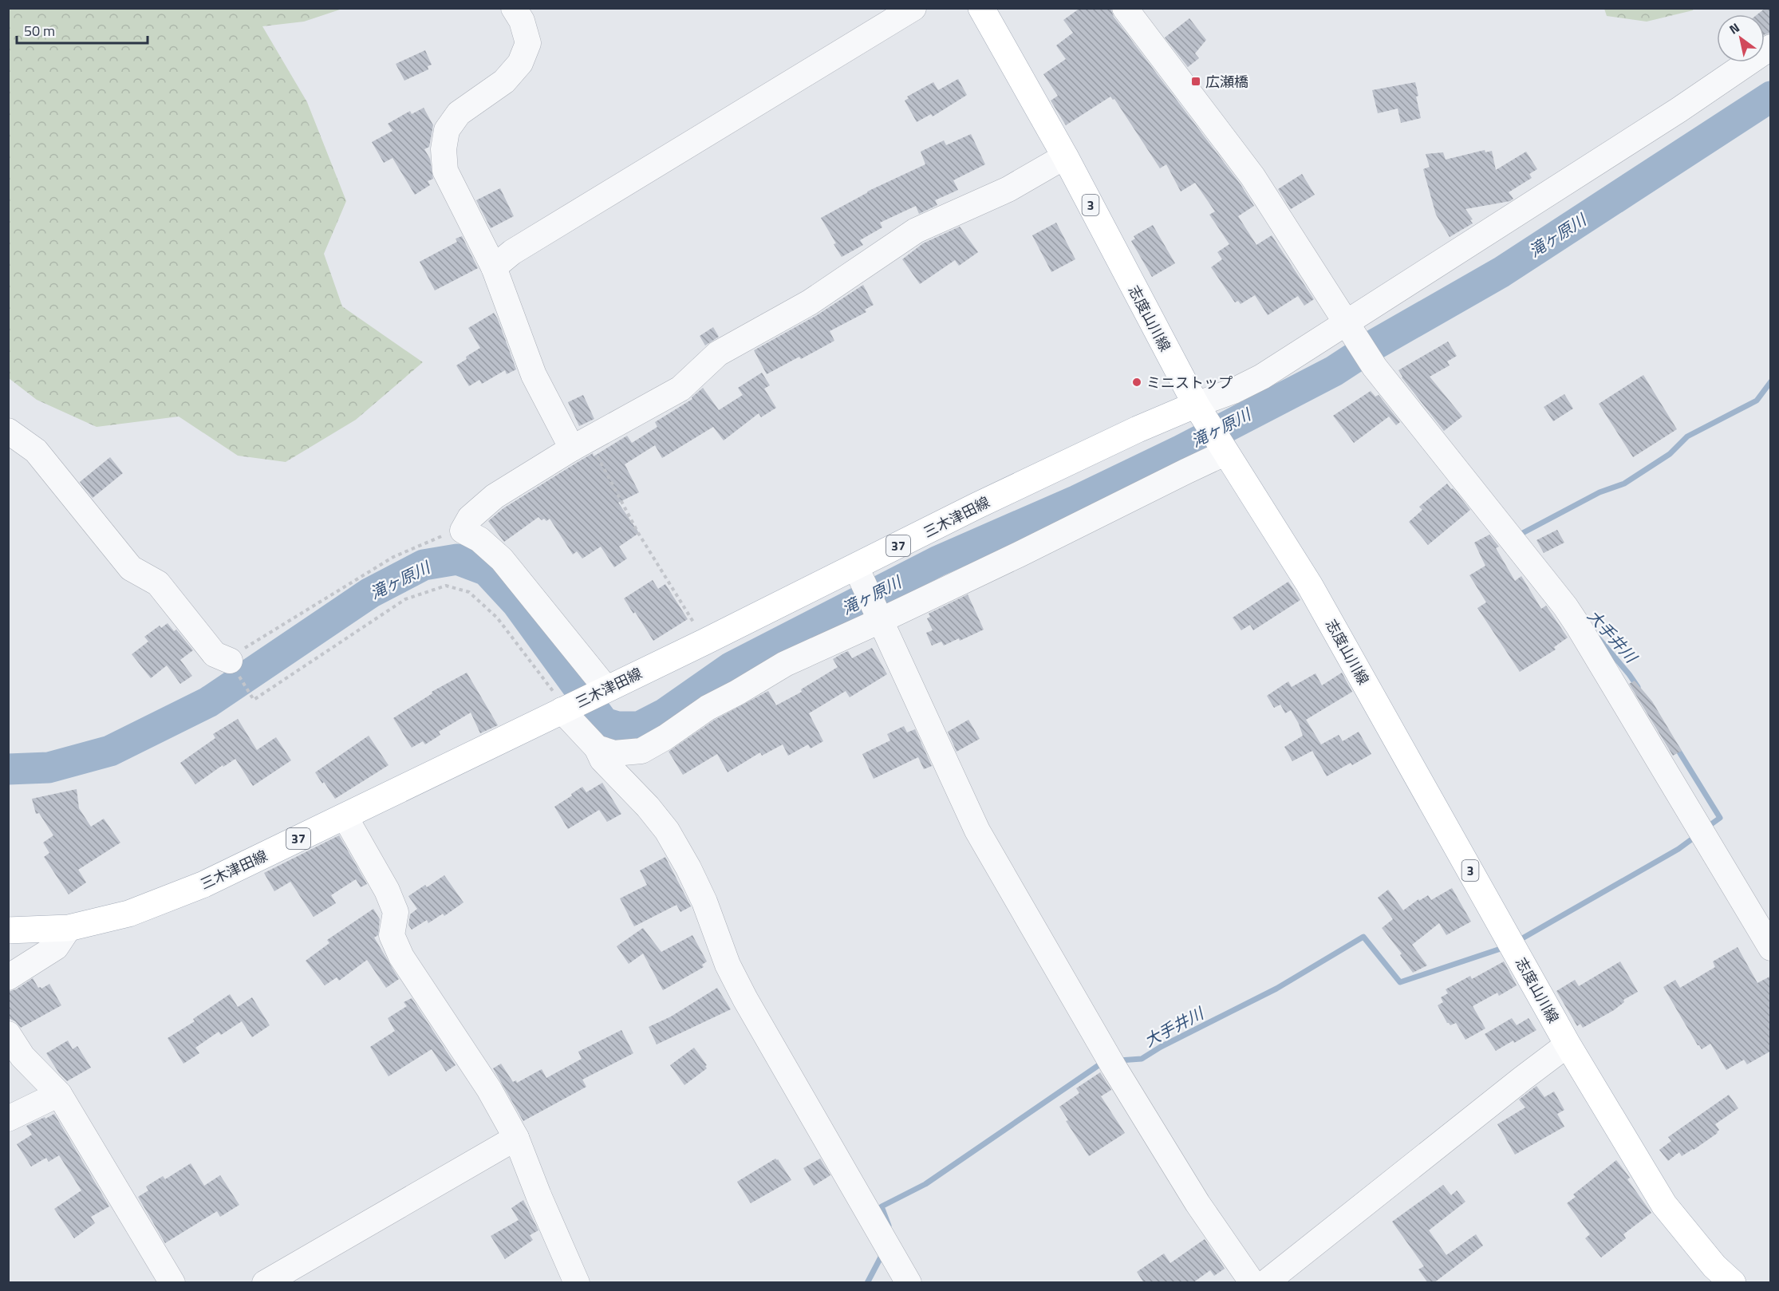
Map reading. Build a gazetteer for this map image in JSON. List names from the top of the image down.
{
  "streets": {
    "main road": [
      "3",
      "志度山川線",
      "三木津田線",
      "37"
    ]
  },
  "crossings": [
    ["志度山川線", "三木津田線"]
  ],
  "water": ["滝ヶ原川", "大手井川"],
  "places": {
    "transit": ["広瀬橋"],
    "other": ["ミニストップ"]
  },
  "scale_bar": "50 m",
  "north": "top left"
}
